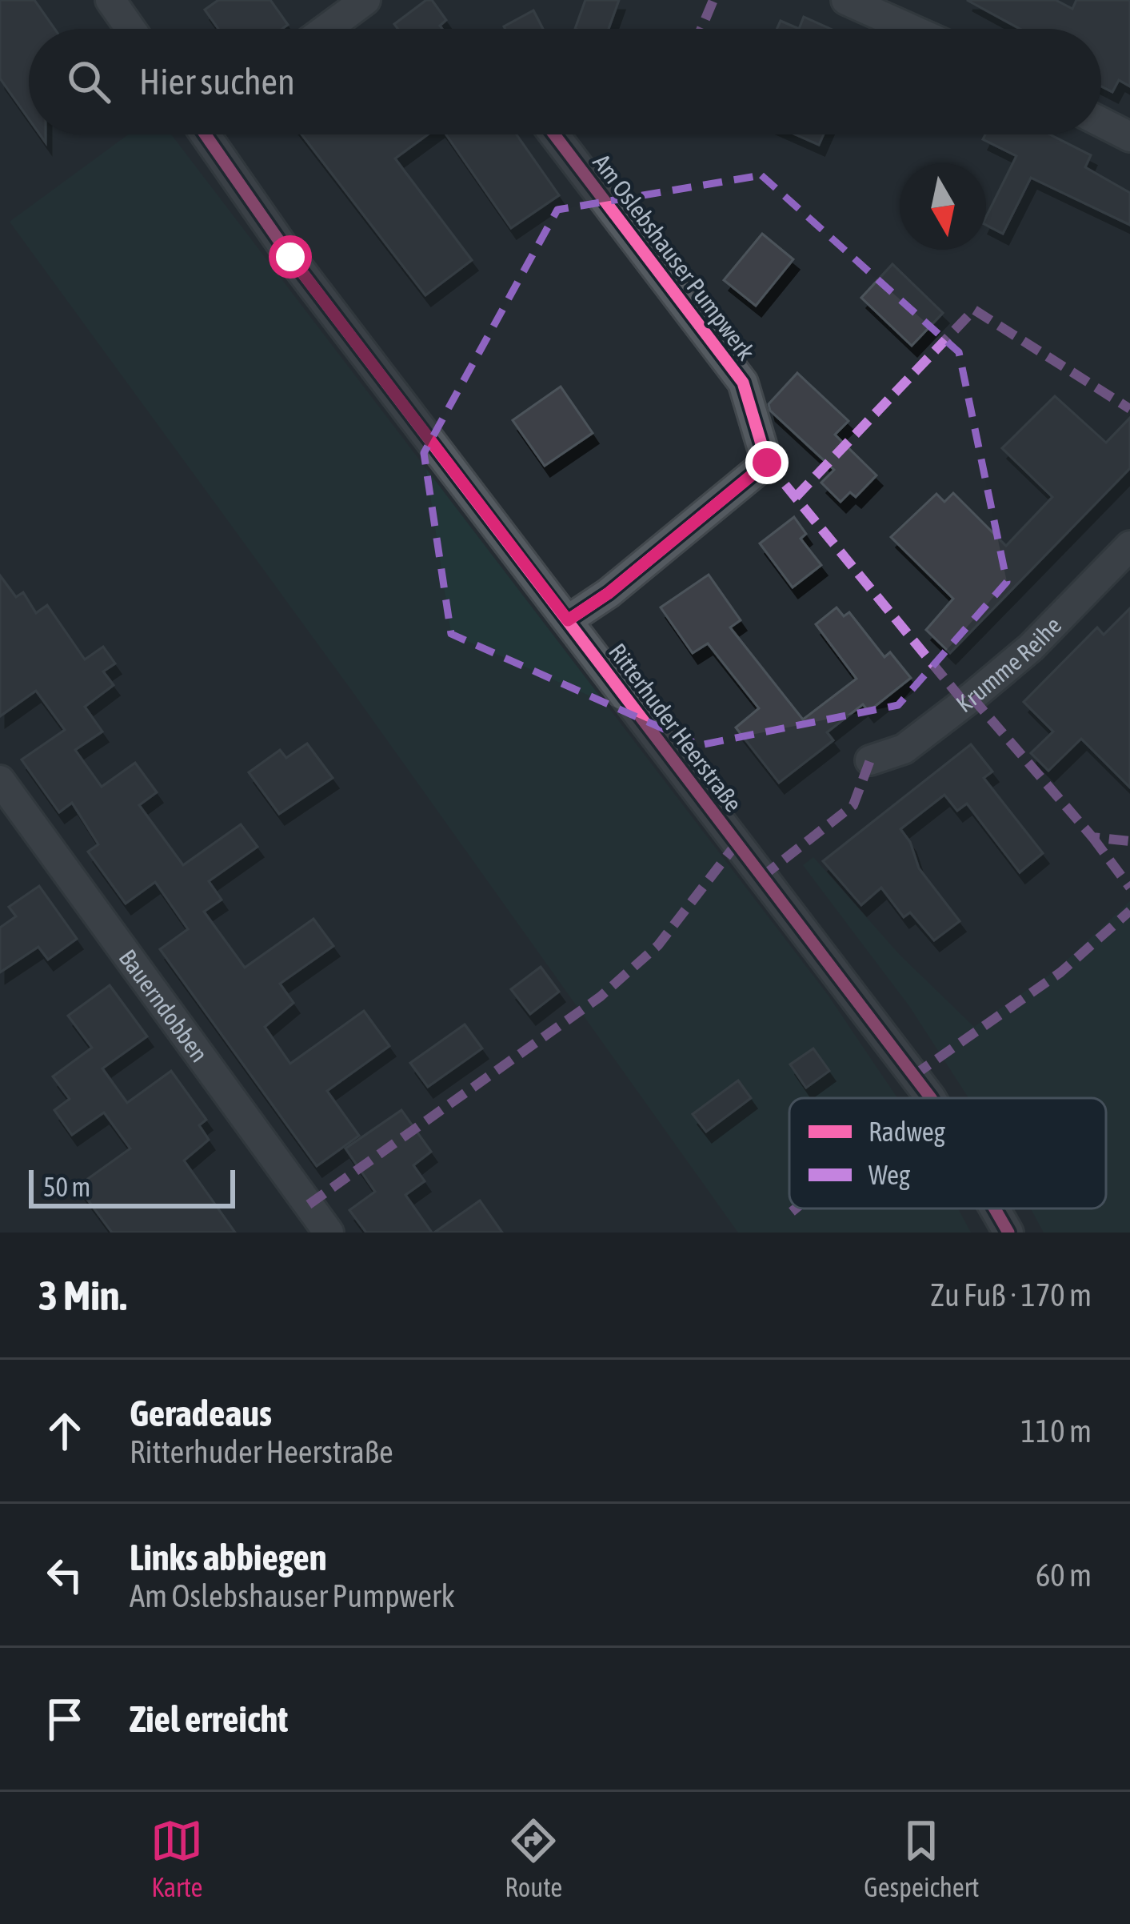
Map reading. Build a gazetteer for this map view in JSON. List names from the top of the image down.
{
  "streets": {
    "street": [
      "Am Oslebshauser Pumpwerk",
      "Krumme Reihe",
      "Ritterhuder Heerstraße",
      "Bauerndobben"
    ]
  },
  "crossings": [
    ["Am Oslebshauser Pumpwerk", "Ritterhuder Heerstraße"]
  ],
  "legend": ["Radweg", "Weg"],
  "scale_bar": "50 m",
  "north": "bottom",
  "page": {
    "search": "Hier suchen",
    "scale": "50 m",
    "heading": ["3 Min.", "Zu Fuß · 170 m"],
    "list": [
      ["Geradeaus", "Ritterhuder Heerstraße", "110 m"],
      ["Links abbiegen", "Am Oslebshauser Pumpwerk", "60 m"],
      "Ziel erreicht"
    ],
    "nav": ["Karte", "Route", "Gespeichert"]
  }
}
